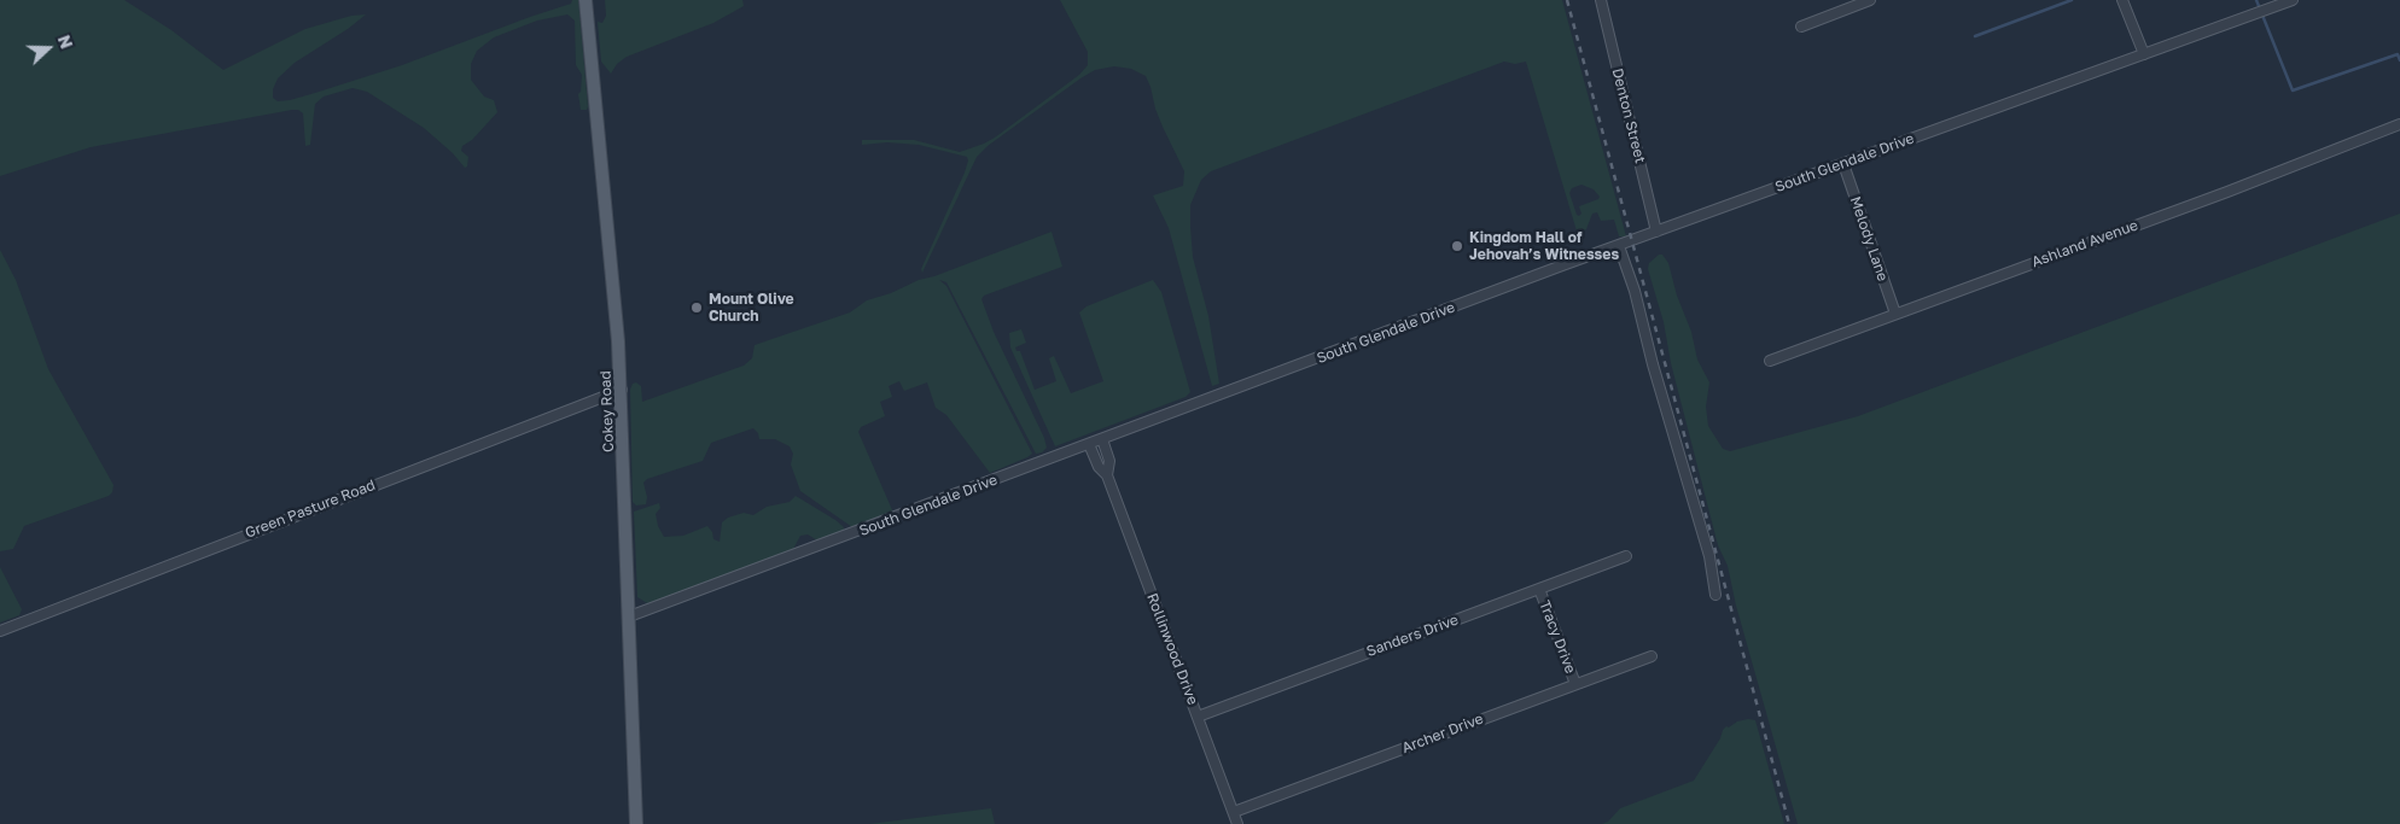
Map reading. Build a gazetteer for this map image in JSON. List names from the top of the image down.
{
  "streets": {
    "main road": ["Cokey Road"],
    "street": [
      "Denton Street",
      "South Glendale Drive",
      "Melody Lane",
      "Ashland Avenue",
      "Green Pasture Road",
      "Sanders Drive",
      "Tracy Drive",
      "Rollinwood Drive",
      "Archer Drive"
    ]
  },
  "crossings": [
    ["Denton Street", "South Glendale Drive"],
    ["South Glendale Drive", "Melody Lane"],
    ["South Glendale Drive", "Cokey Road"],
    ["South Glendale Drive", "Rollinwood Drive"],
    ["Melody Lane", "Ashland Avenue"],
    ["Cokey Road", "Green Pasture Road"],
    ["Sanders Drive", "Tracy Drive"],
    ["Sanders Drive", "Rollinwood Drive"],
    ["Tracy Drive", "Archer Drive"],
    ["Rollinwood Drive", "Archer Drive"]
  ],
  "places": ["Kingdom Hall of Jehovah’s Witnesses", "Mount Olive Church"],
  "north": "right"
}
